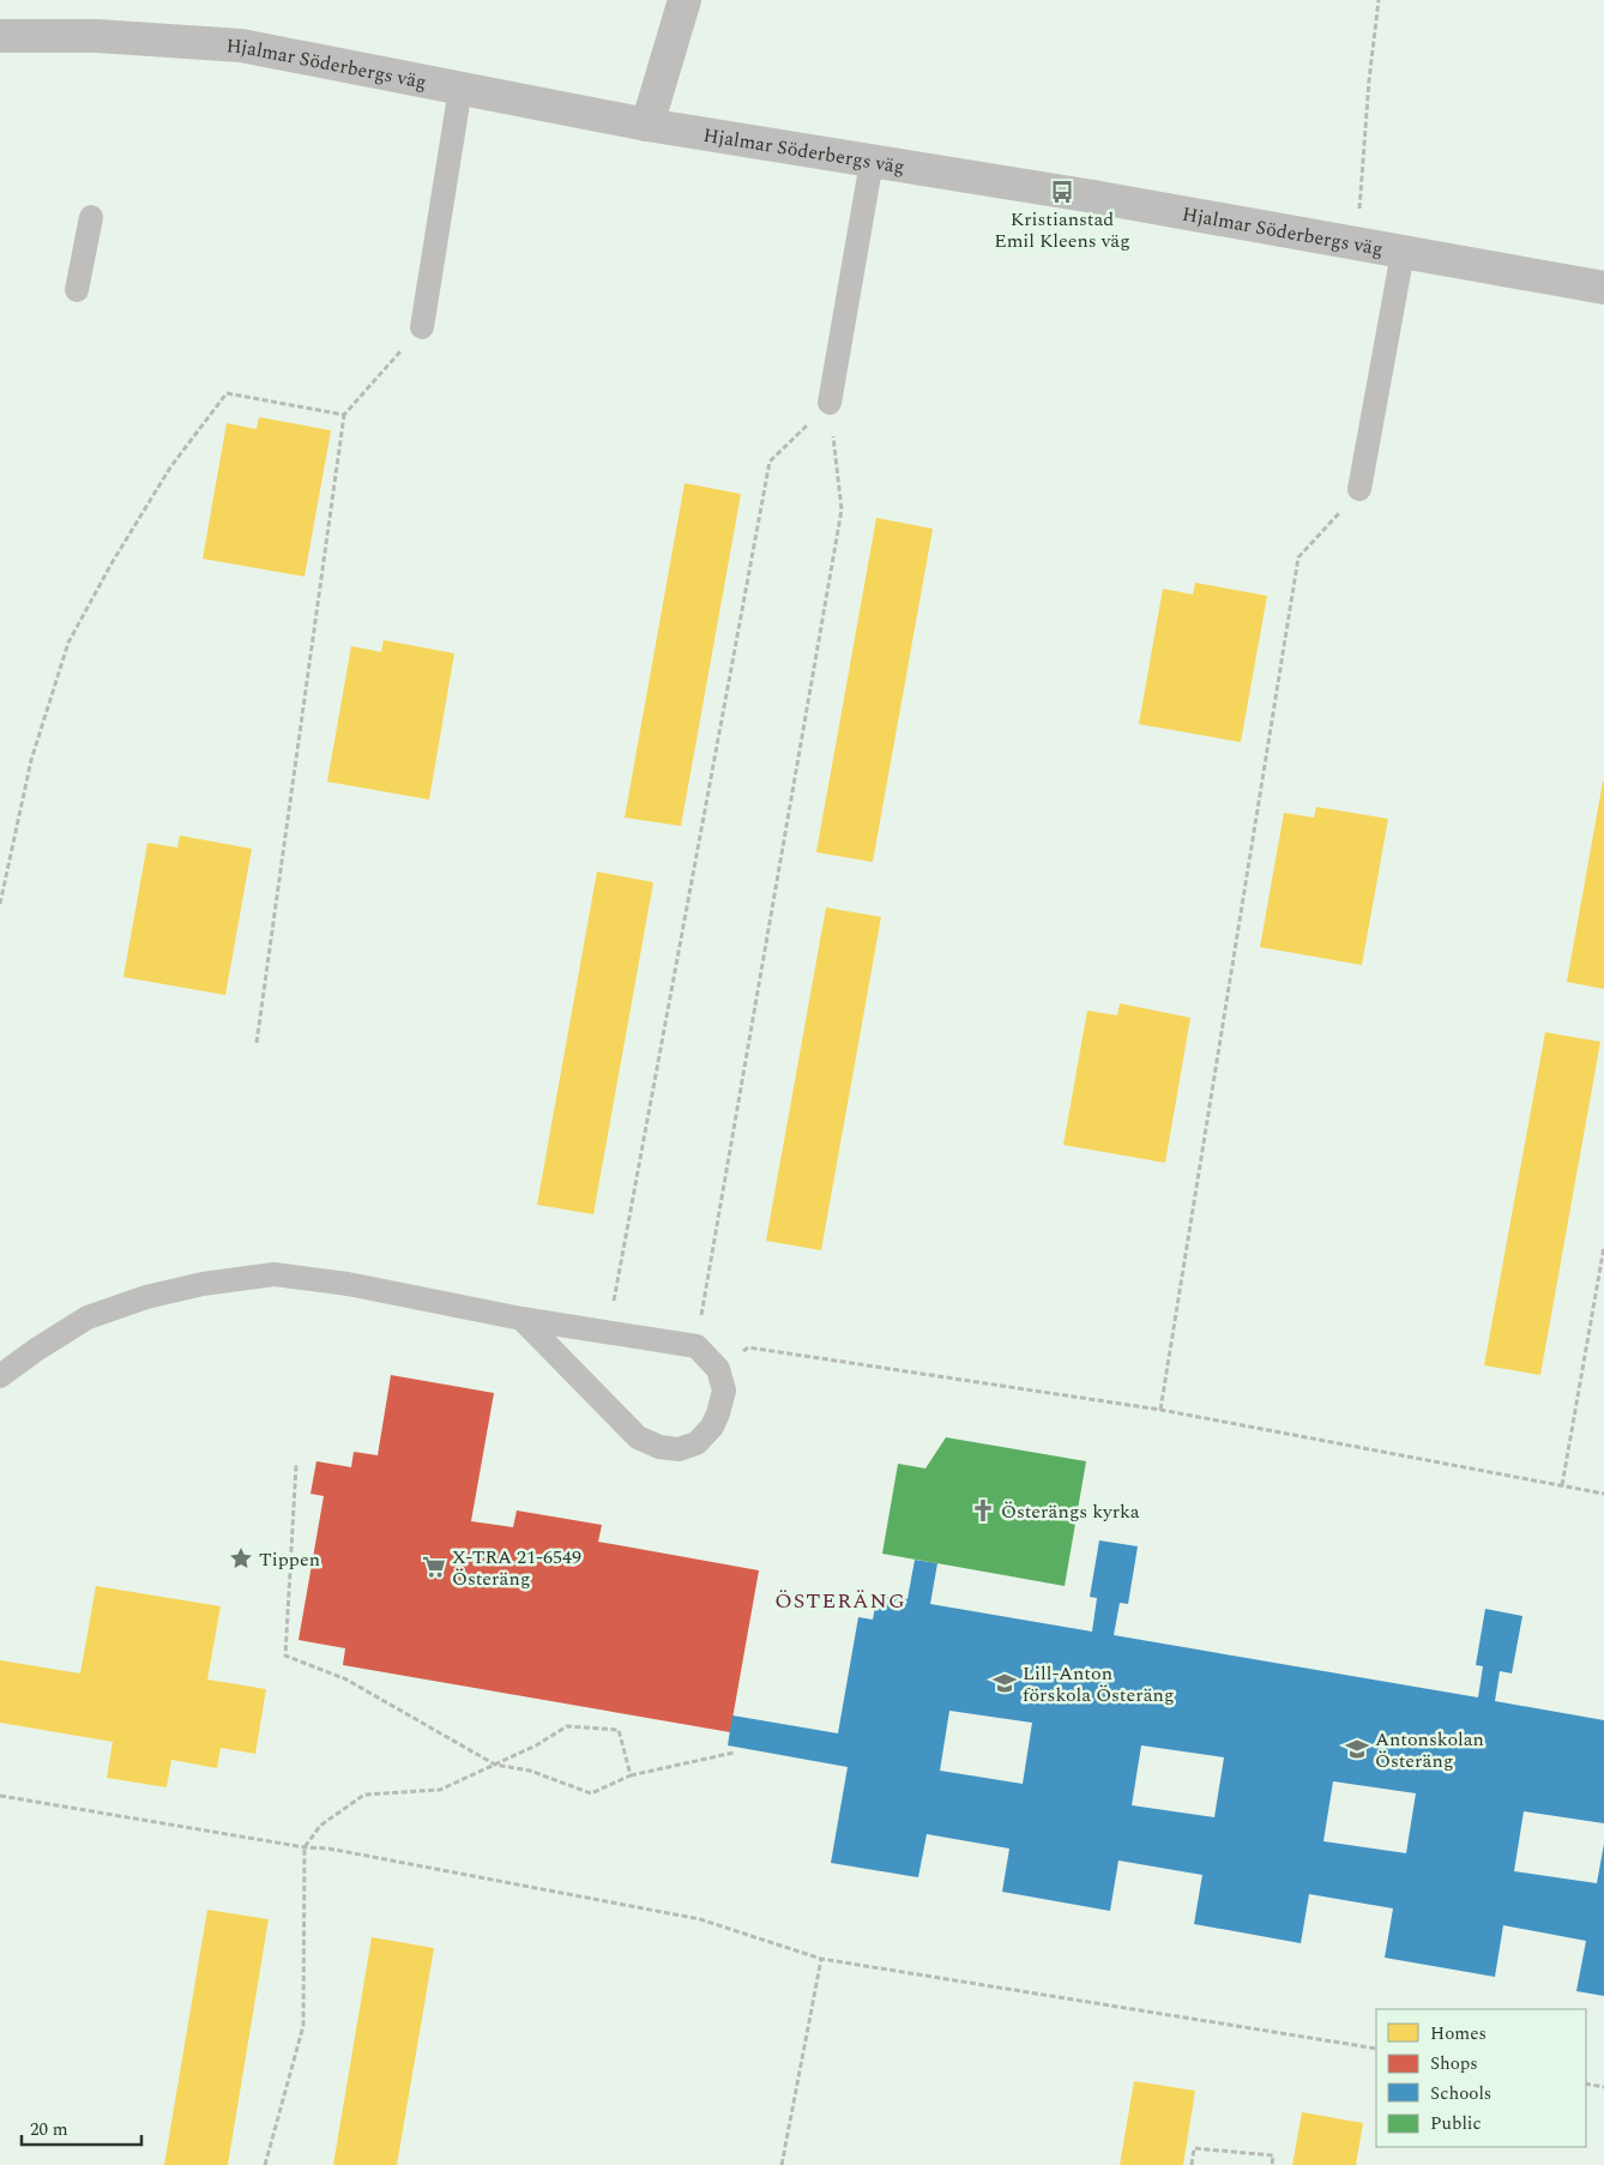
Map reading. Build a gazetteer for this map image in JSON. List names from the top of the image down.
{
  "streets": {
    "street": ["Hjalmar Söderbergs väg"]
  },
  "districts": ["ÖSTERÄNG"],
  "places": {
    "bus stop": ["Kristianstad Emil Kleens väg"],
    "church": ["Österängs kyrka"],
    "place": ["Tippen"],
    "supermarket": ["X-TRA 21-6549 Österäng"],
    "school or university": ["Lill-Anton förskola Österäng", "Antonskolan Österäng"]
  },
  "legend": [
    "Homes",
    "Shops",
    "Schools",
    "Public"
  ],
  "scale_bar": "20 m"
}
